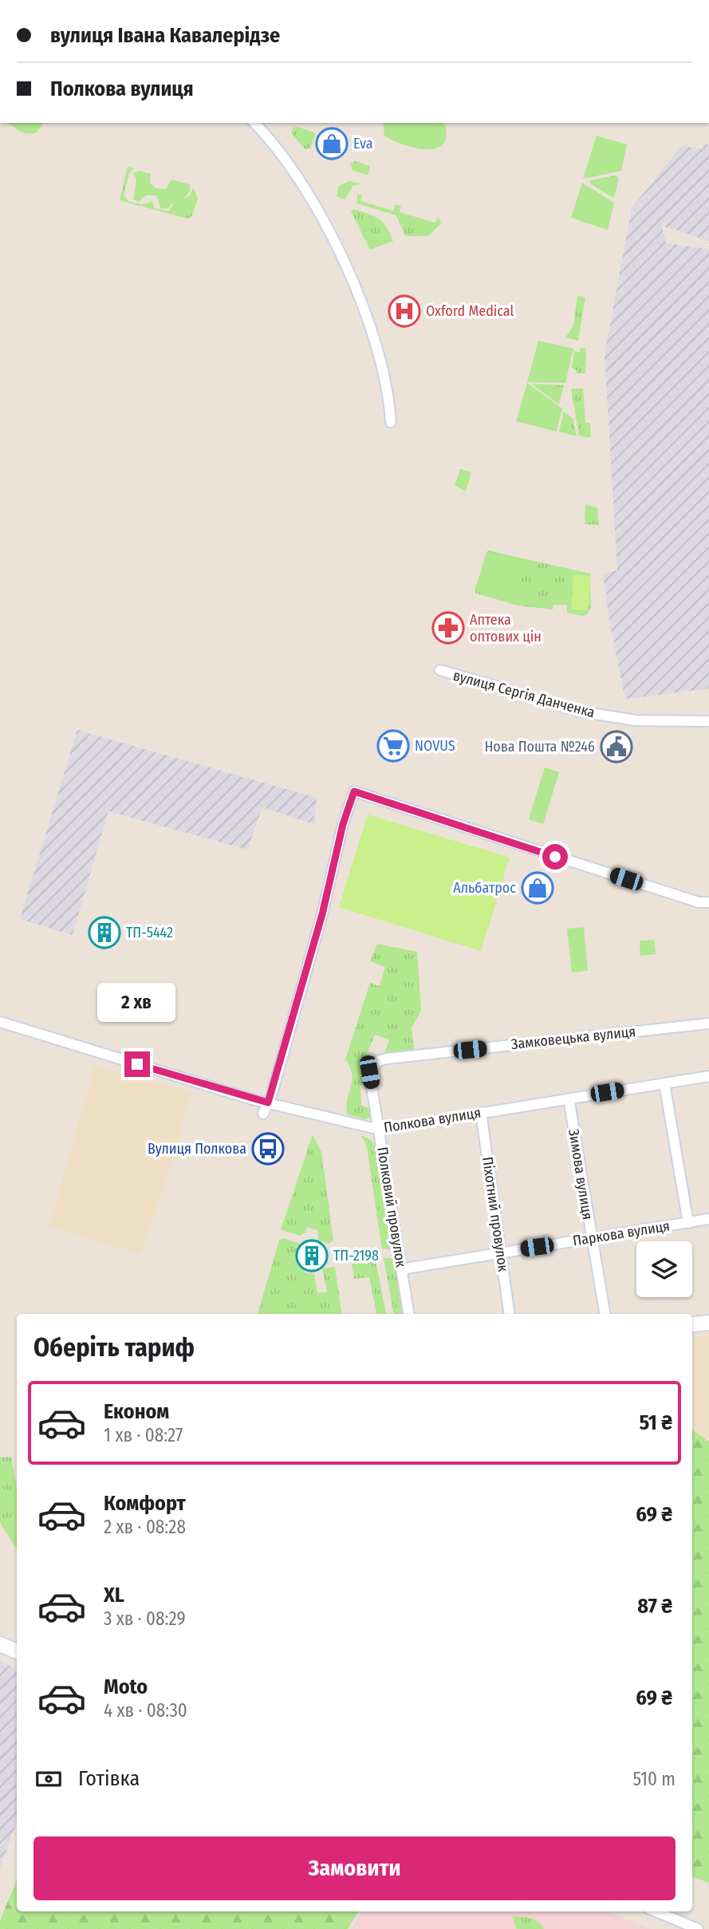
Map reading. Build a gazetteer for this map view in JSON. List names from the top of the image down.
{
  "streets": {
    "street": [
      "вулиця Сергія Данченка",
      "Замковецька вулиця",
      "Полкова вулиця",
      "Зимова вулиця",
      "Полковий провулок",
      "Піхотний провулок",
      "Паркова вулиця"
    ]
  },
  "crossings": [
    ["Замковецька вулиця", "Полковий провулок"],
    ["Полкова вулиця", "Зимова вулиця"],
    ["Полкова вулиця", "Полковий провулок"],
    ["Полкова вулиця", "Піхотний провулок"],
    ["Зимова вулиця", "Паркова вулиця"],
    ["Полковий провулок", "Паркова вулиця"],
    ["Піхотний провулок", "Паркова вулиця"]
  ],
  "places": {
    "shop": ["Eva", "Альбатрос"],
    "hospital": ["Oxford Medical"],
    "pharmacy": ["Аптека оптових цін"],
    "supermarket": ["NOVUS"],
    "public building": ["Нова Пошта №246"],
    "building": ["ТП-5442", "ТП-2198"],
    "bus stop": ["Вулиця Полкова"]
  },
  "page": {
    "banner": ["вулиця Івана Кавалерідзе", "Полкова вулиця"],
    "bubble": "2 хв",
    "heading": "Оберіть тариф",
    "list": [
      {
        "name": "Економ",
        "note": "1 хв · 08:27",
        "value": "51 ₴"
      },
      {
        "name": "Комфорт",
        "note": "2 хв · 08:28",
        "value": "69 ₴"
      },
      {
        "name": "XL",
        "note": "3 хв · 08:29",
        "value": "87 ₴"
      },
      {
        "name": "Moto",
        "note": "4 хв · 08:30",
        "value": "69 ₴"
      }
    ],
    "pay": ["Готівка", "510 m"],
    "buttons": "Замовити"
  }
}
